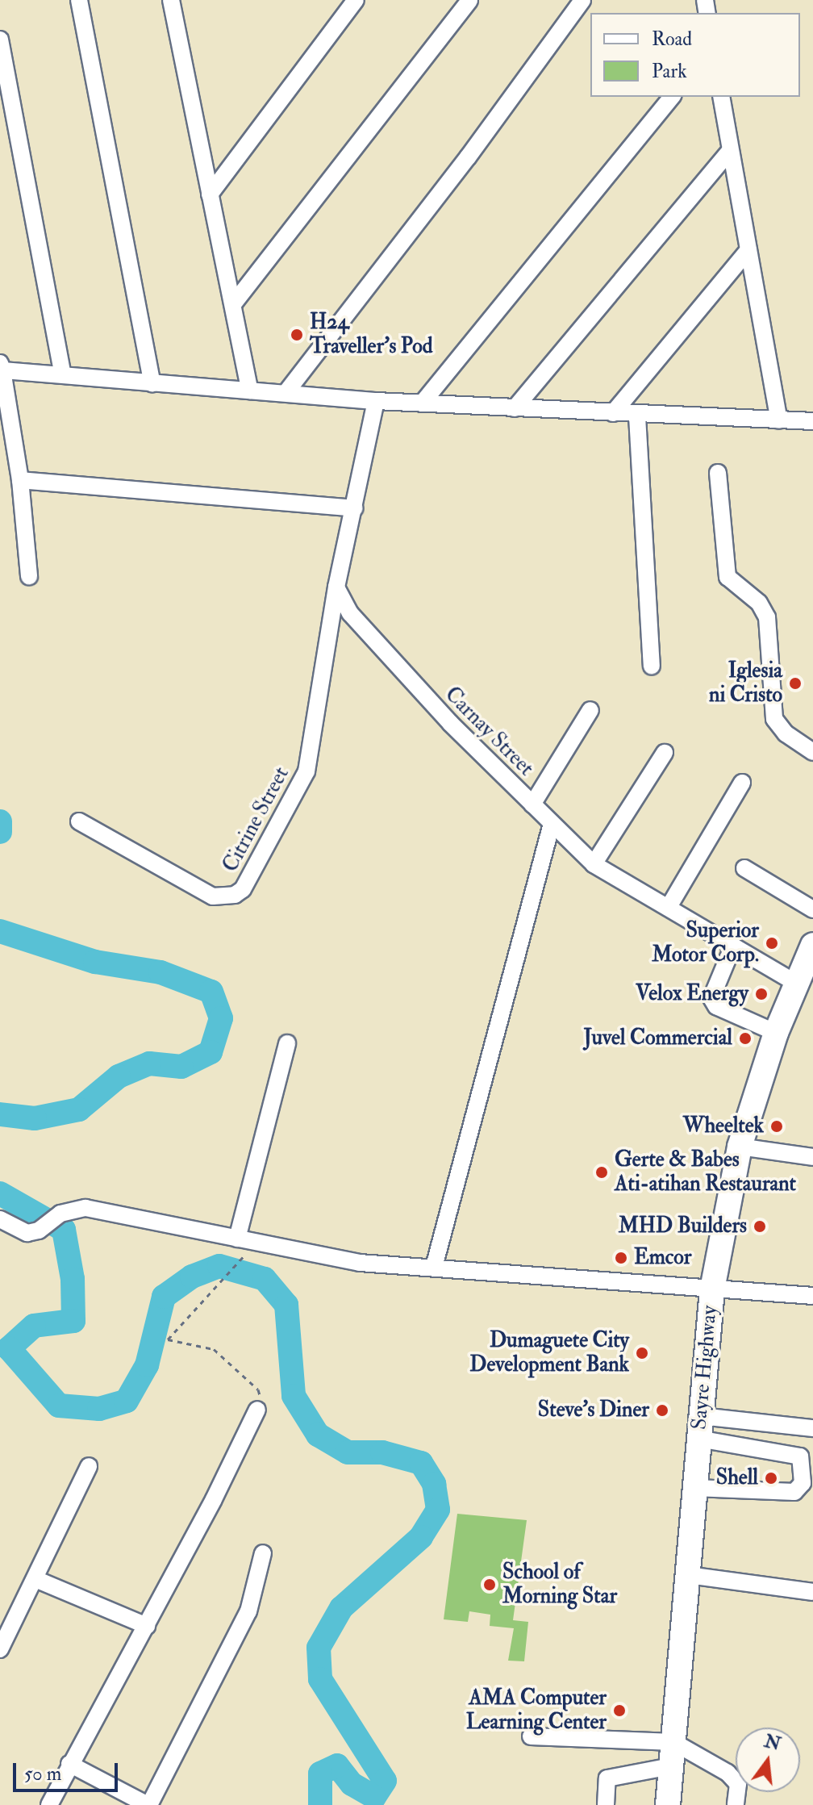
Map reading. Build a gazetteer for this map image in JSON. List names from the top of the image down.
{
  "streets": {
    "highway": ["Sayre Highway"],
    "street": ["Carnay Street", "Citrine Street"]
  },
  "crossings": [
    ["Carnay Street", "Citrine Street"],
    ["Carnay Street", "Sayre Highway"]
  ],
  "places": [
    "H24 Traveller's Pod",
    "Iglesia ni Cristo",
    "Superior Motor Corp.",
    "Velox Energy",
    "Juvel Commercial",
    "Wheeltek",
    "Gerte & Babes Ati-atihan Restaurant",
    "MHD Builders",
    "Emcor",
    "Dumaguete City Development Bank",
    "Steve's Diner",
    "Shell",
    "School of Morning Star",
    "AMA Computer Learning Center"
  ],
  "legend": ["Road", "Park"],
  "scale_bar": "50 m",
  "north": "top"
}
